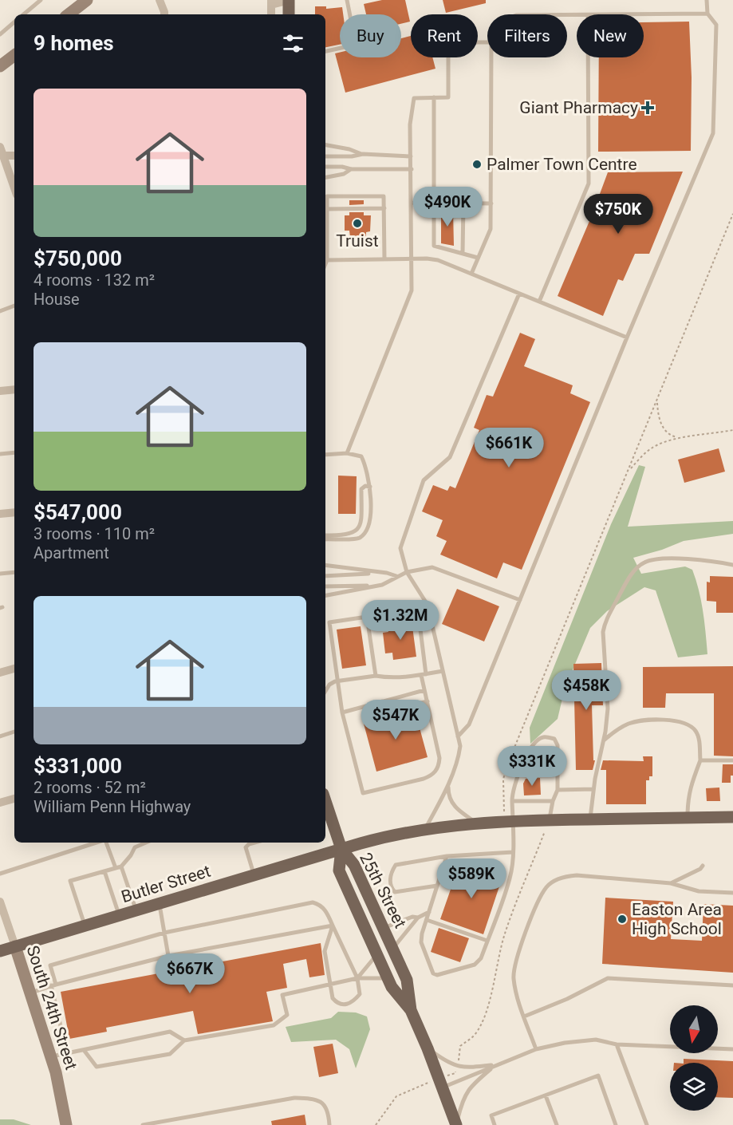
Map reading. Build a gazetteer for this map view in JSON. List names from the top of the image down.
{
  "streets": {
    "main road": ["Butler Street", "25th Street"],
    "street": ["South 24th Street"]
  },
  "crossings": [
    ["Butler Street", "25th Street"],
    ["Butler Street", "South 24th Street"]
  ],
  "places": {
    "health": ["Giant Pharmacy"],
    "other": ["Palmer Town Centre", "Truist", "Easton Area High School"]
  },
  "north": "bottom",
  "page": {
    "chip": [
      "Buy",
      "Rent",
      "Filters",
      "New"
    ],
    "heading": "9 homes",
    "list": [
      {
        "name": "$750,000",
        "note": "4 rooms · 132 m² · House"
      },
      {
        "name": "$547,000",
        "note": "3 rooms · 110 m² · Apartment"
      },
      {
        "name": "$331,000",
        "note": "2 rooms · 52 m² · William Penn Highway"
      }
    ],
    "price": [
      "$490K",
      "$750K",
      "$661K",
      "$1.32M",
      "$458K",
      "$547K",
      "$331K",
      "$589K",
      "$667K"
    ]
  }
}
